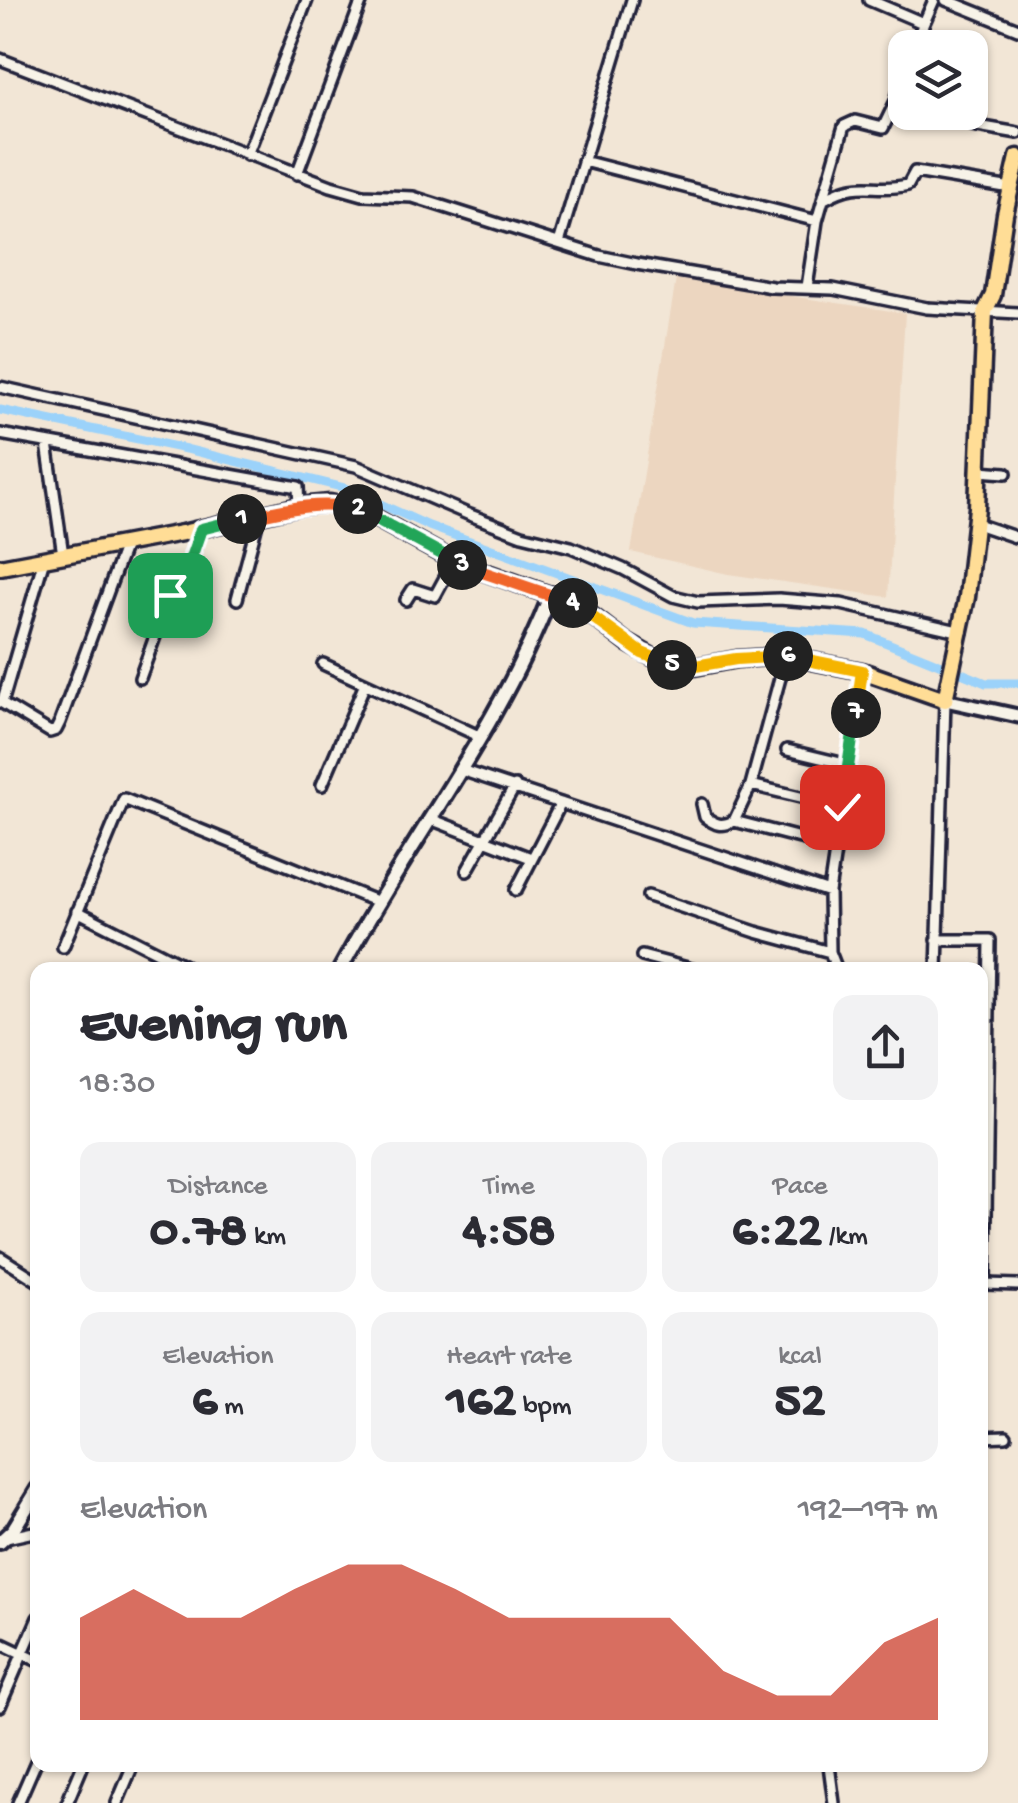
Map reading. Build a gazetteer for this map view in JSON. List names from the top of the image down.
{
  "page": {
    "pins": [
      "2",
      "1",
      "3",
      "4",
      "6",
      "5",
      "7"
    ],
    "heading": ["Evening run", "18:30"],
    "stats": [
      ["Distance", "0.78 km"],
      ["Time", "4:58"],
      ["Pace", "6:22 /km"],
      ["Elevation", "6 m"],
      ["Heart rate", "162 bpm"],
      ["kcal", "52"]
    ],
    "chart": ["Elevation", "192–197 m"]
  }
}
